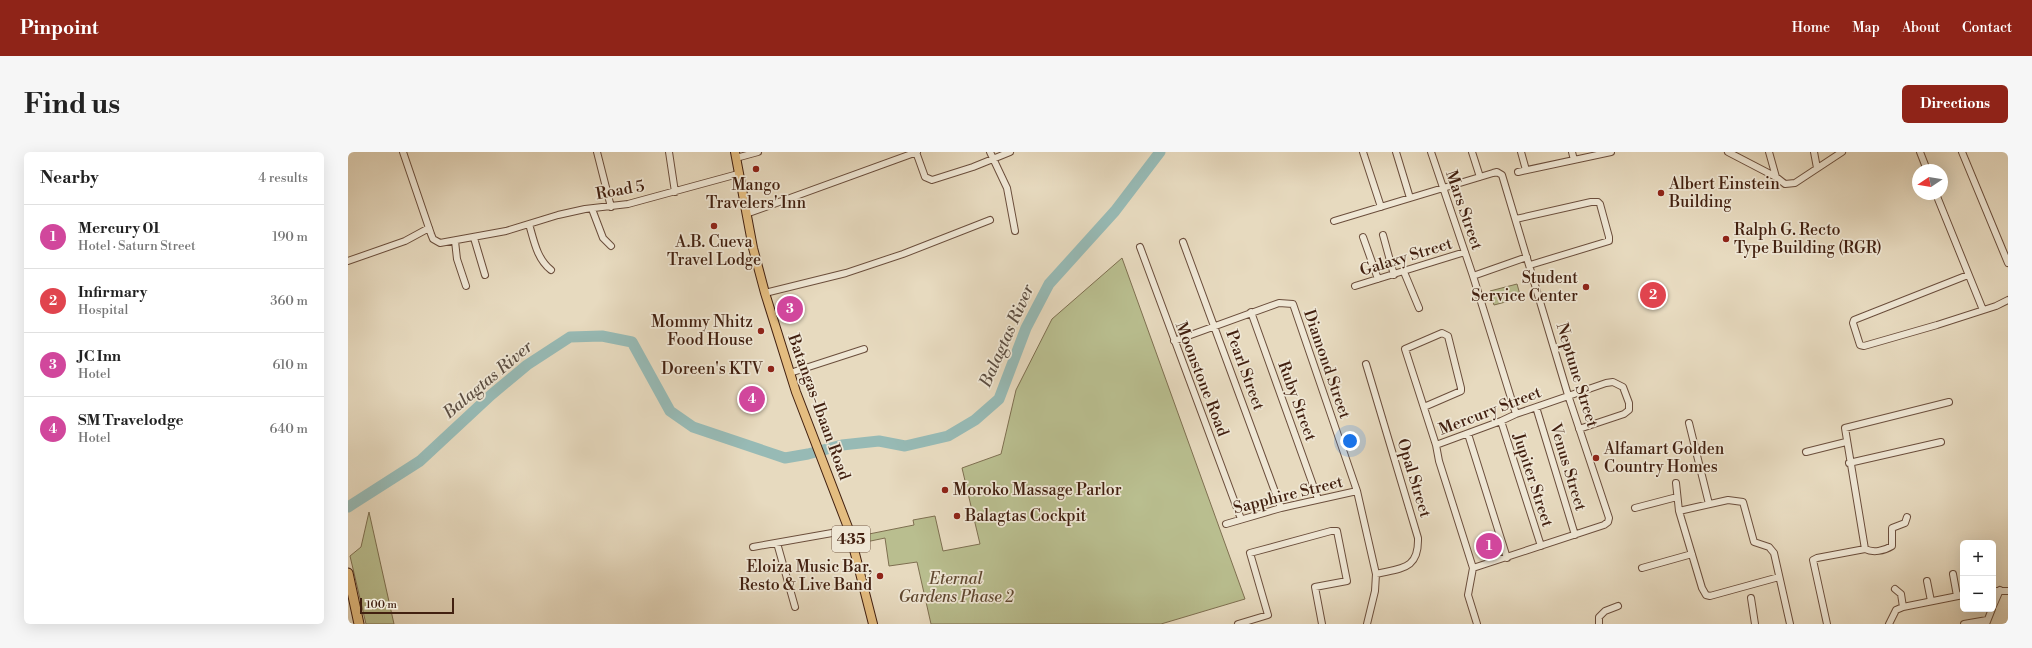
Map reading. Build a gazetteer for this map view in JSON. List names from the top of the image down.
{
  "streets": {
    "main road": ["Batangas-Ibaan Road", "435"],
    "street": [
      "Road 5",
      "Mars Street",
      "Galaxy Street",
      "Diamond Street",
      "Pearl Street",
      "Neptune Street",
      "Moonstone Road",
      "Ruby Street",
      "Mercury Street",
      "Venus Street",
      "Opal Street",
      "Jupiter Street",
      "Sapphire Street"
    ]
  },
  "crossings": [
    ["Road 5", "Batangas-Ibaan Road"],
    ["Mars Street", "Galaxy Street"],
    ["Mars Street", "Neptune Street"],
    ["Mars Street", "Mercury Street"],
    ["Diamond Street", "Pearl Street"],
    ["Diamond Street", "Moonstone Road"],
    ["Diamond Street", "Ruby Street"],
    ["Diamond Street", "Opal Street"],
    ["Diamond Street", "Sapphire Street"],
    ["Pearl Street", "Sapphire Street"],
    ["Neptune Street", "Mercury Street"],
    ["Neptune Street", "Venus Street"],
    ["Neptune Street", "Jupiter Street"],
    ["Moonstone Road", "Sapphire Street"],
    ["Ruby Street", "Sapphire Street"],
    ["Mercury Street", "Venus Street"],
    ["Mercury Street", "Jupiter Street"]
  ],
  "water": ["Balagtas River"],
  "parks": ["Eternal Gardens Phase 2"],
  "places": [
    "Mango Travelers' Inn",
    "Albert Einstein Building",
    "A.B. Cueva Travel Lodge",
    "Ralph G. Recto Type Building (RGR)",
    "Student Service Center",
    "Mommy Nhitz Food House",
    "Doreen's KTV",
    "Alfamart Golden Country Homes",
    "Moroko Massage Parlor",
    "Balagtas Cockpit",
    "Eloiza Music Bar, Resto & Live Band"
  ],
  "scale_bar": "100 m",
  "north": "left",
  "page": {
    "header": "Pinpoint",
    "nav": [
      "Home",
      "Map",
      "About",
      "Contact"
    ],
    "buttons": "Directions",
    "title": "Find us",
    "heading": ["Nearby", "4 results"],
    "list": [
      {
        "mark": "1",
        "name": "Mercury 01",
        "note": "Hotel · Saturn Street",
        "value": "190 m"
      },
      {
        "mark": "2",
        "name": "Infirmary",
        "note": "Hospital",
        "value": "360 m"
      },
      {
        "mark": "3",
        "name": "JC Inn",
        "note": "Hotel",
        "value": "610 m"
      },
      {
        "mark": "4",
        "name": "SM Travelodge",
        "note": "Hotel",
        "value": "640 m"
      }
    ],
    "pins": [
      "2",
      "3",
      "4",
      "1"
    ],
    "map_buttons": ["+", "−"],
    "scale": "100 m"
  }
}
